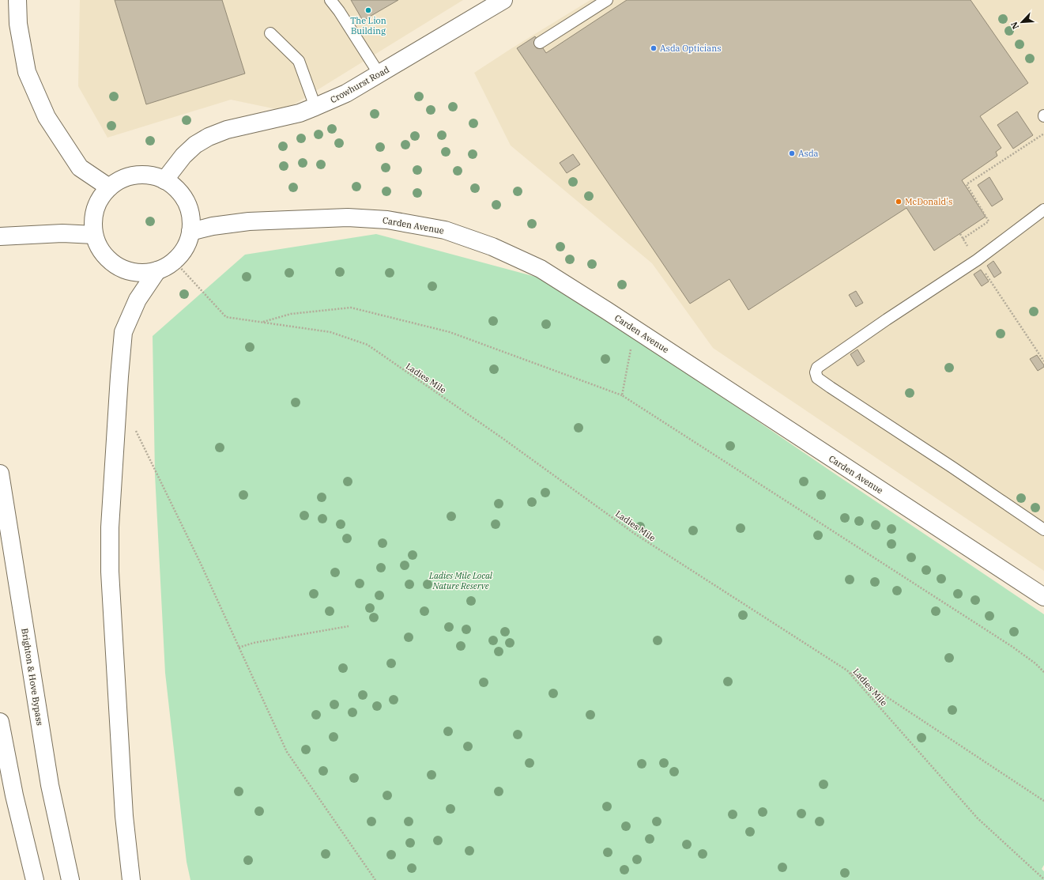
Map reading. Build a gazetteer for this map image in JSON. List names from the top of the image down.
{
  "streets": {
    "main road": ["Crowhurst Road", "Carden Avenue", "Brighton & Hove Bypass"],
    "path": ["Ladies Mile"]
  },
  "crossings": [
    ["Crowhurst Road", "Carden Avenue"],
    ["Crowhurst Road", "Ladies Mile"],
    ["Carden Avenue", "Ladies Mile"]
  ],
  "parks": ["Ladies Mile Local Nature Reserve"],
  "places": [
    "The Lion Building",
    "Asda Opticians",
    "Asda",
    "McDonald's"
  ],
  "north": "bottom left"
}
